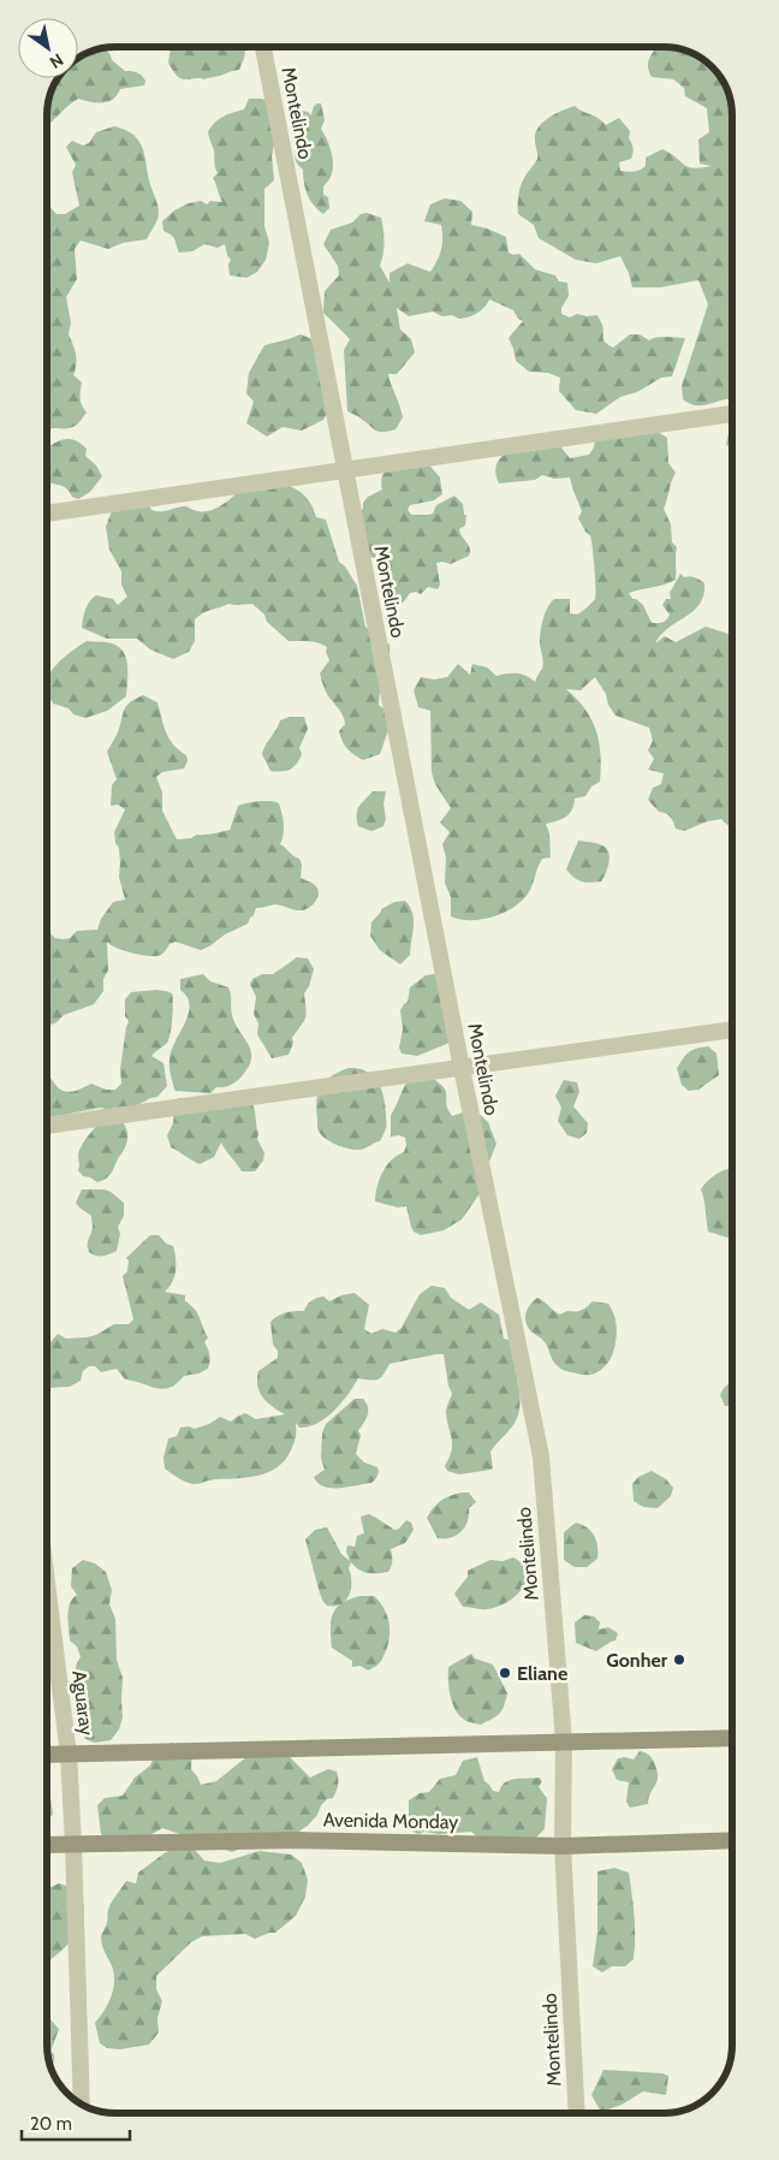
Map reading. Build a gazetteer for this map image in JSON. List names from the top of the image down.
{
  "streets": {
    "main road": ["Avenida Monday"],
    "street": ["Montelindo", "Aguaray"]
  },
  "crossings": [
    ["Montelindo", "Avenida Monday"],
    ["Aguaray", "Avenida Monday"]
  ],
  "places": ["Gonher", "Eliane"],
  "scale_bar": "20 m",
  "north": "bottom right"
}
